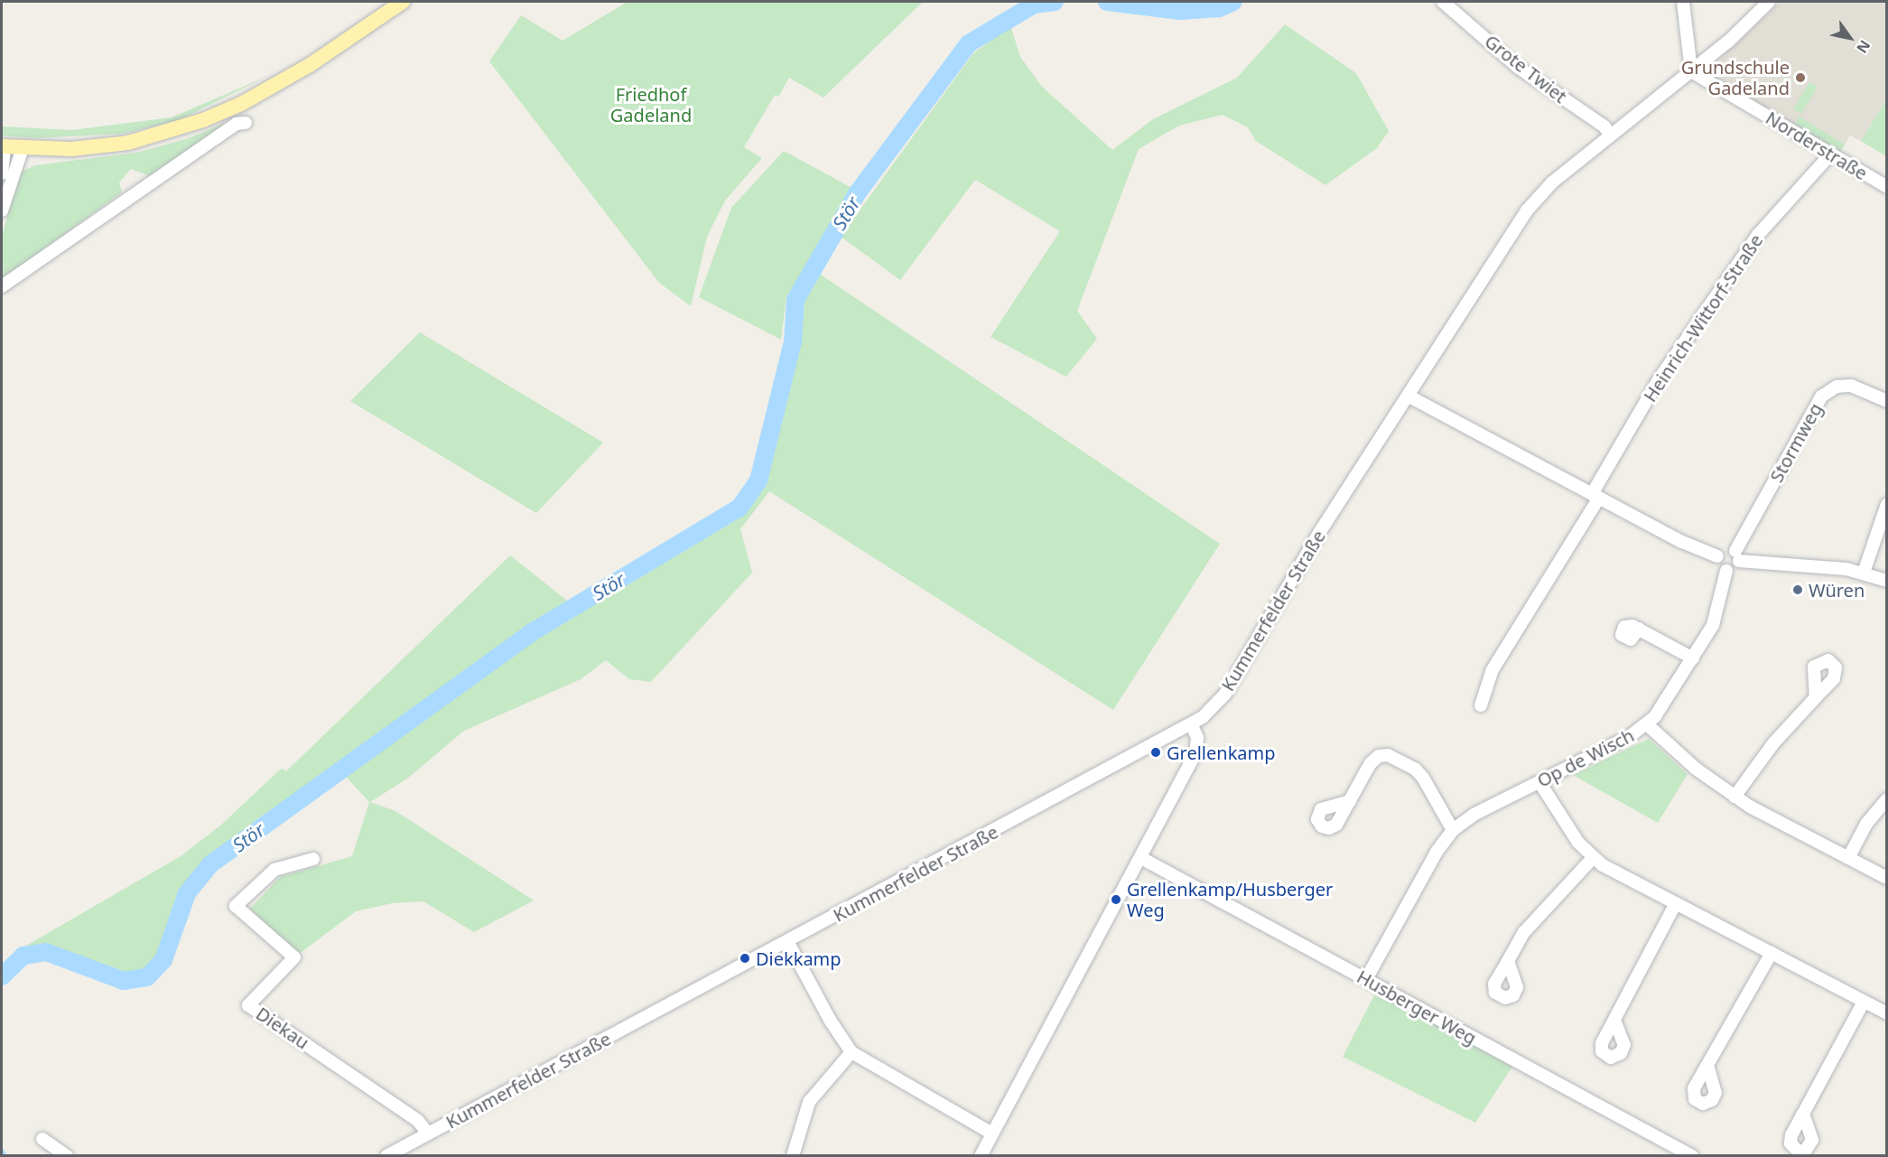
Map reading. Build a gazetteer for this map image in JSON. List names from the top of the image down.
{
  "streets": {
    "street": [
      "Grote Twiet",
      "Norderstraße",
      "Heinrich-Wittorf-Straße",
      "Stormweg",
      "Kummerfelder Straße",
      "Op de Wisch",
      "Husberger Weg",
      "Diekau"
    ]
  },
  "crossings": [
    ["Grote Twiet", "Kummerfelder Straße"],
    ["Norderstraße", "Heinrich-Wittorf-Straße"],
    ["Norderstraße", "Kummerfelder Straße"],
    ["Stormweg", "Op de Wisch"],
    ["Kummerfelder Straße", "Diekau"],
    ["Op de Wisch", "Husberger Weg"]
  ],
  "water": ["Stör"],
  "parks": ["Friedhof Gadeland"],
  "places": [
    "Grundschule Gadeland",
    "Würen",
    "Grellenkamp",
    "Grellenkamp/Husberger Weg",
    "Diekkamp"
  ],
  "north": "bottom right"
}
